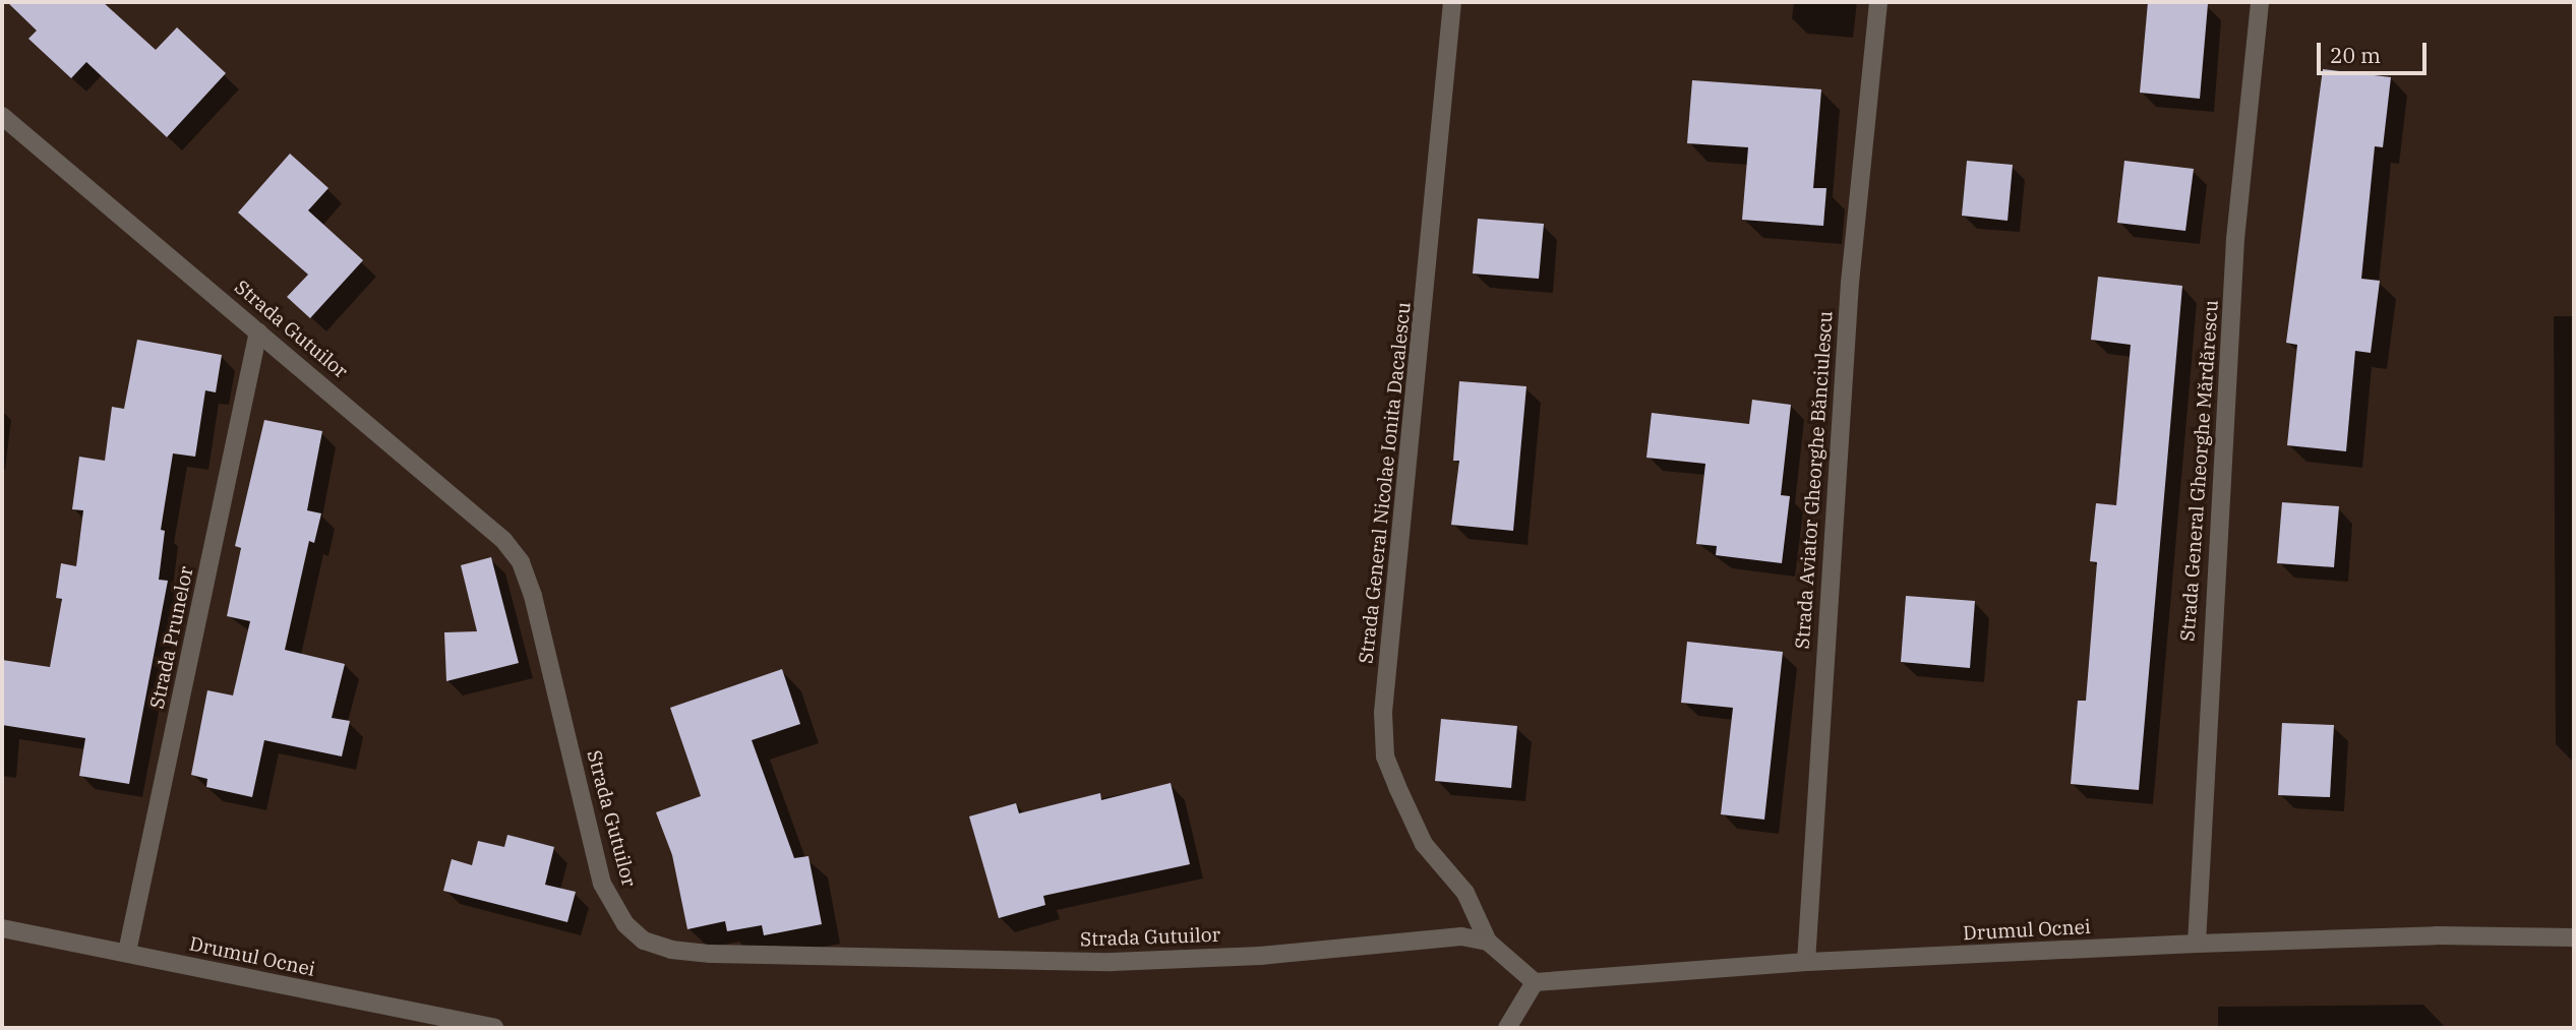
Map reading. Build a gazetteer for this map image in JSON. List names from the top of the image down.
{
  "streets": {
    "street": [
      "Strada Gutuilor",
      "Strada General Gheorghe Mărdărescu",
      "Strada Aviator Gheorghe Bănciulescu",
      "Strada General Nicolae Ionita Dacalescu",
      "Strada Prunelor",
      "Drumul Ocnei"
    ]
  },
  "crossings": [
    ["Strada Gutuilor", "Strada General Nicolae Ionita Dacalescu"],
    ["Strada Gutuilor", "Strada Prunelor"],
    ["Strada General Gheorghe Mărdărescu", "Drumul Ocnei"],
    ["Strada Aviator Gheorghe Bănciulescu", "Drumul Ocnei"],
    ["Strada Prunelor", "Drumul Ocnei"]
  ],
  "scale_bar": "20 m"
}
